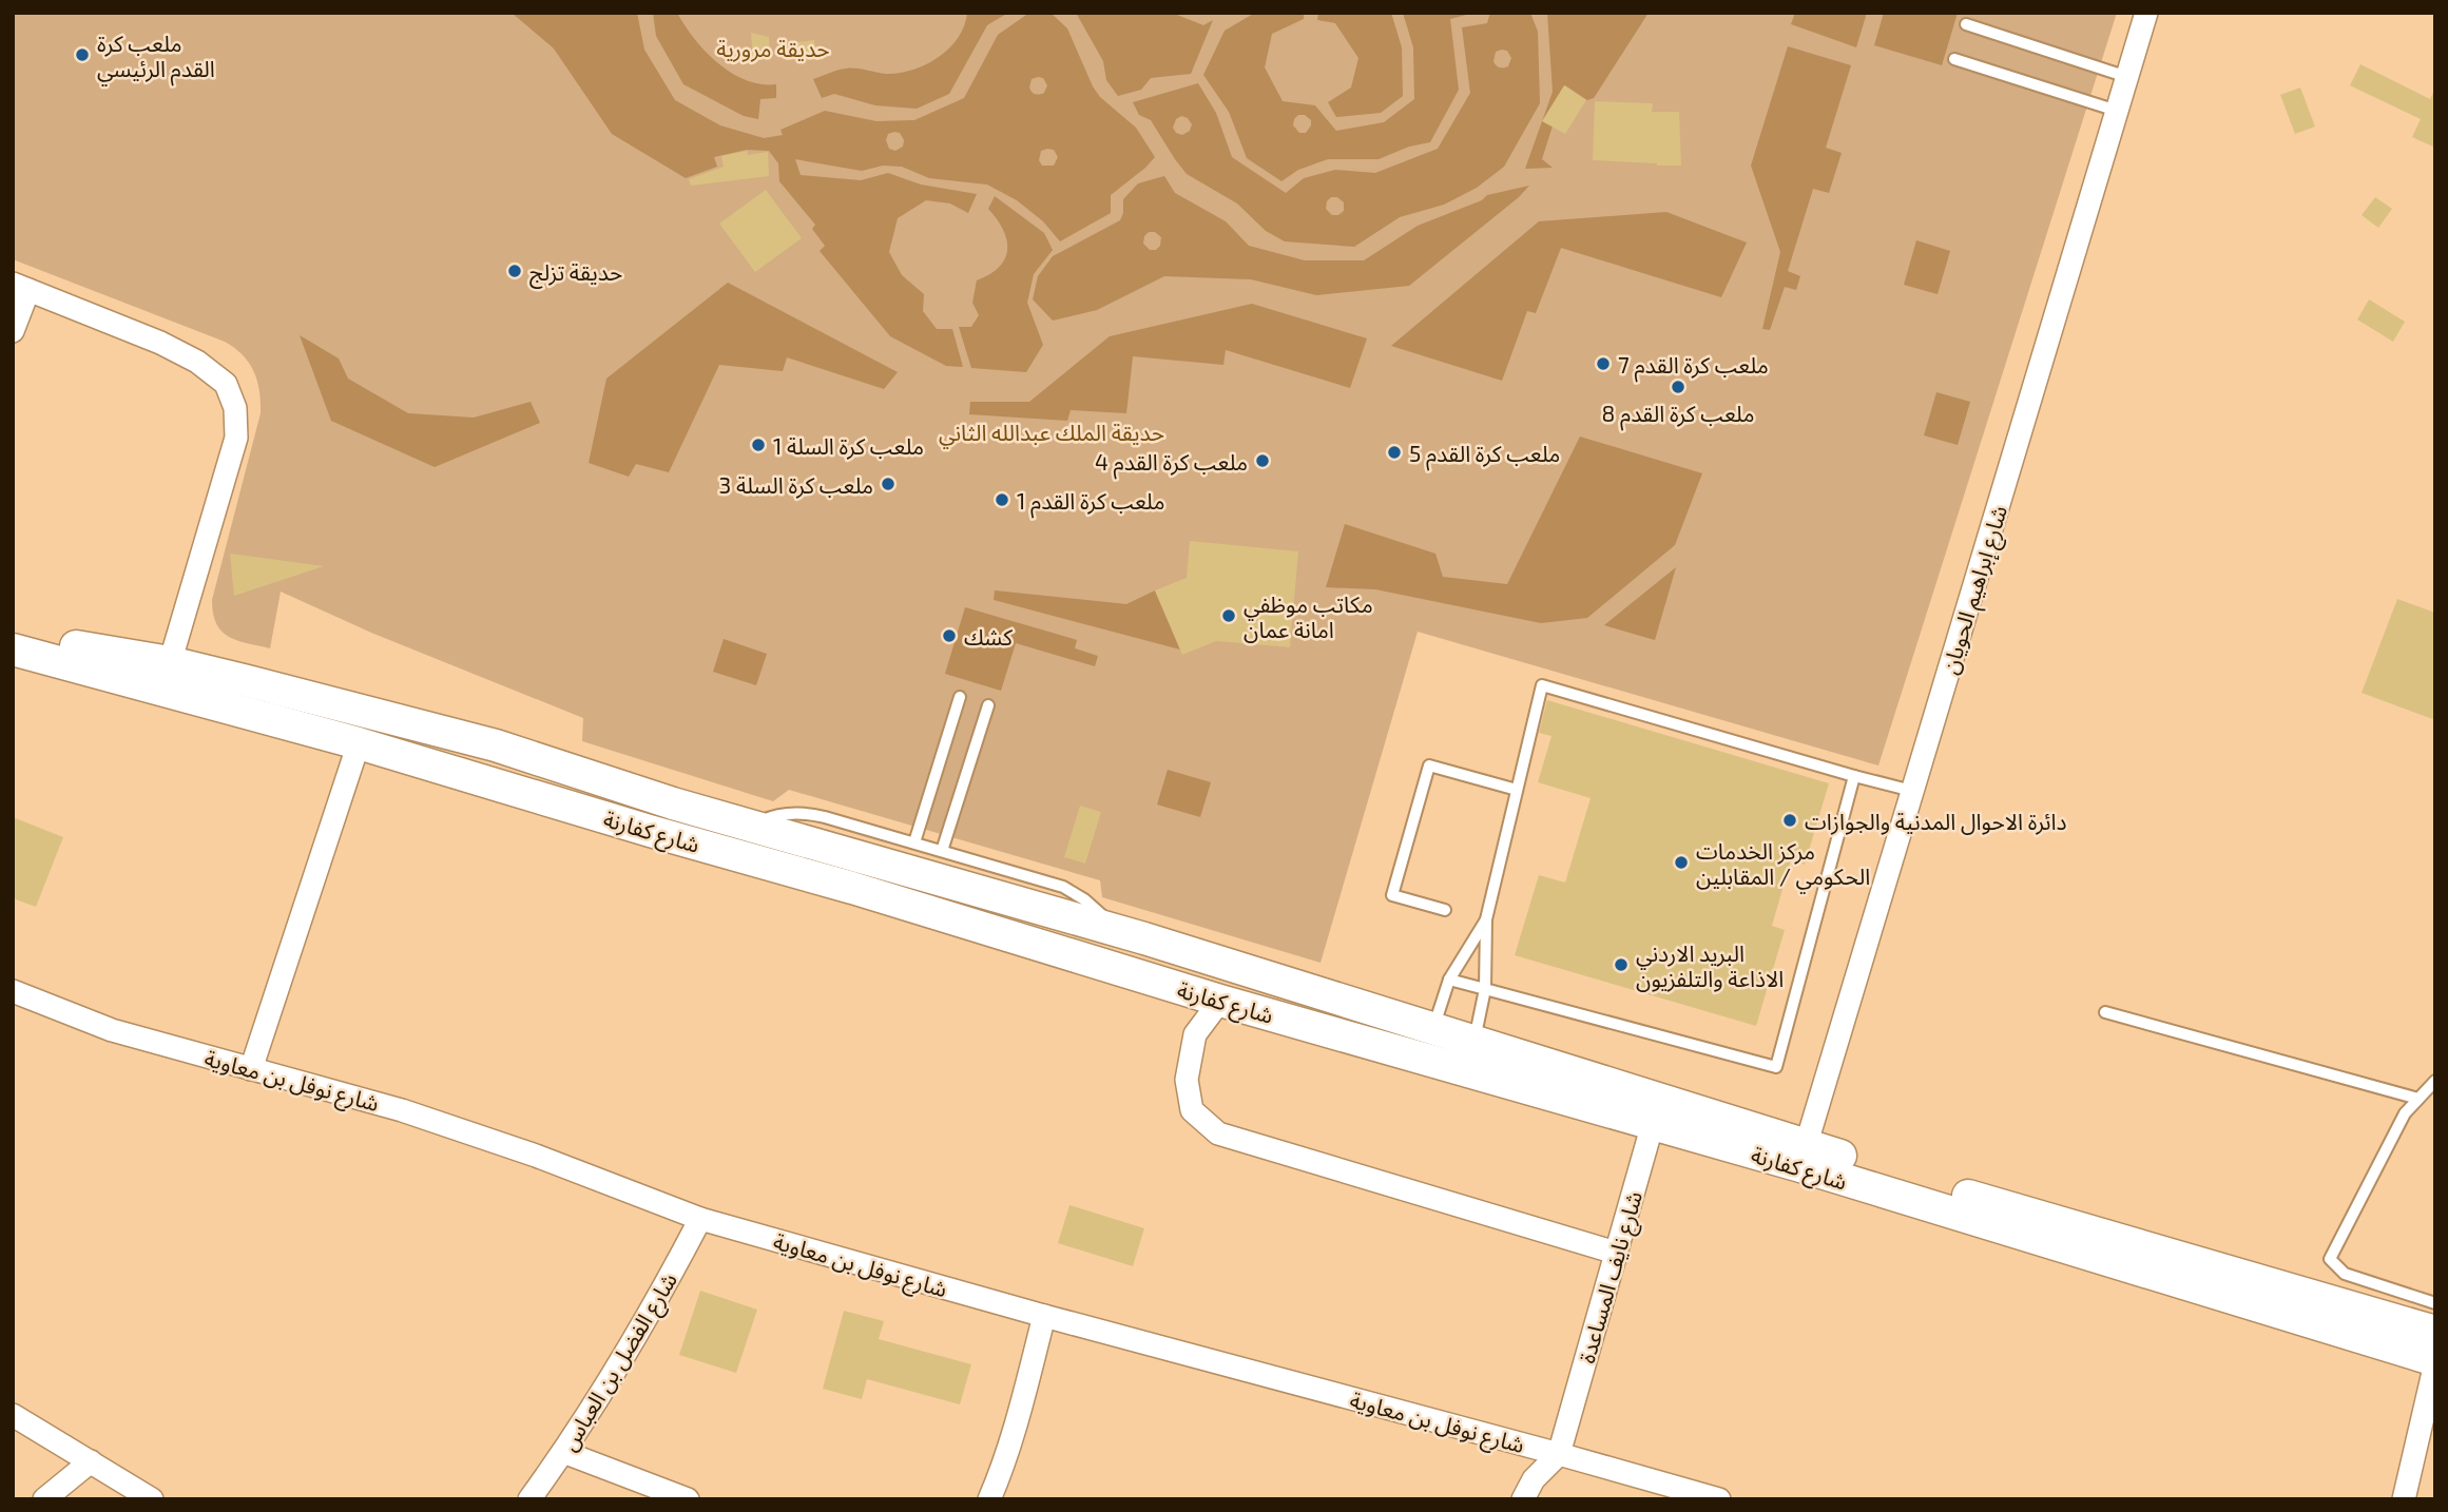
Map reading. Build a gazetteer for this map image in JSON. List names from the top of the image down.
{
  "streets": {
    "street": [
      "شارع إبراهيم الحويان",
      "شارع كفارنة",
      "شارع نوفل بن معاوية",
      "شارع نايف المساعدة",
      "شارع الفضل بن العباس"
    ]
  },
  "crossings": [
    ["شارع إبراهيم الحويان", "شارع كفارنة"],
    ["شارع كفارنة", "شارع نايف المساعدة"],
    ["شارع نوفل بن معاوية", "شارع نايف المساعدة"],
    ["شارع نوفل بن معاوية", "شارع الفضل بن العباس"]
  ],
  "parks": ["حديقة مرورية", "حديقة الملك عبدالله الثاني"],
  "places": [
    "ملعب كرة القدم الرئيسي",
    "حديقة تزلج",
    "ملعب كرة القدم 7",
    "ملعب كرة القدم 8",
    "ملعب كرة السلة 1",
    "ملعب كرة القدم 5",
    "ملعب كرة القدم 4",
    "ملعب كرة السلة 3",
    "ملعب كرة القدم 1",
    "مكاتب موظفي امانة عمان",
    "كشك",
    "دائرة الاحوال المدنية والجوازات",
    "مركز الخدمات الحكومي / المقابلين",
    "البريد الاردني الاذاعة والتلفزيون"
  ]
}
